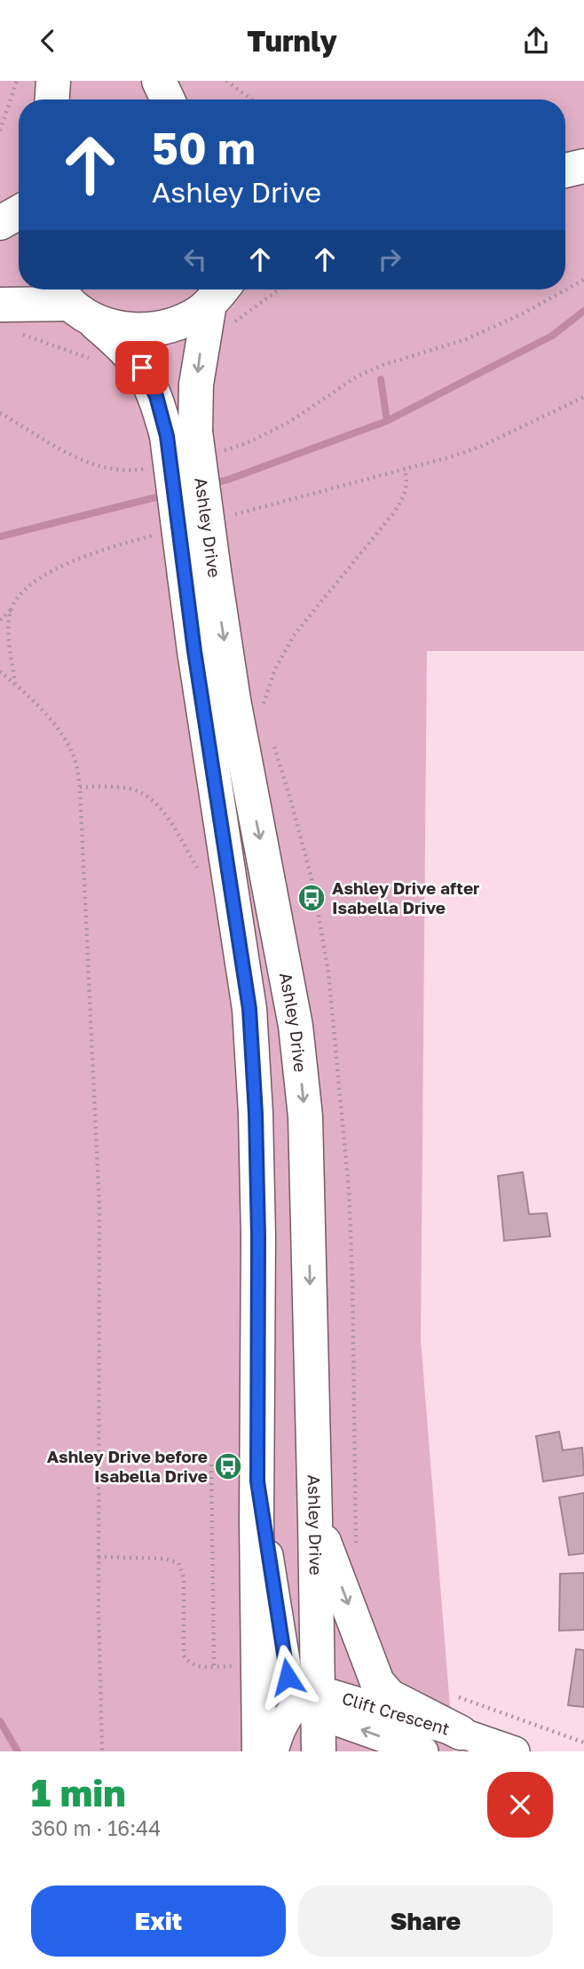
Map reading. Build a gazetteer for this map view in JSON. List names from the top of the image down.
{
  "streets": {
    "main road": ["Ashley Drive"],
    "street": ["Clift Crescent"]
  },
  "crossings": [
    ["Ashley Drive", "Clift Crescent"]
  ],
  "places": {
    "bus stop": ["Ashley Drive after Isabella Drive", "Ashley Drive before Isabella Drive"]
  },
  "page": {
    "header": "Turnly",
    "turn": ["50 m", "Ashley Drive"],
    "heading": ["1 min", "360 m · 16:44"],
    "buttons": ["Exit", "Share"]
  }
}
